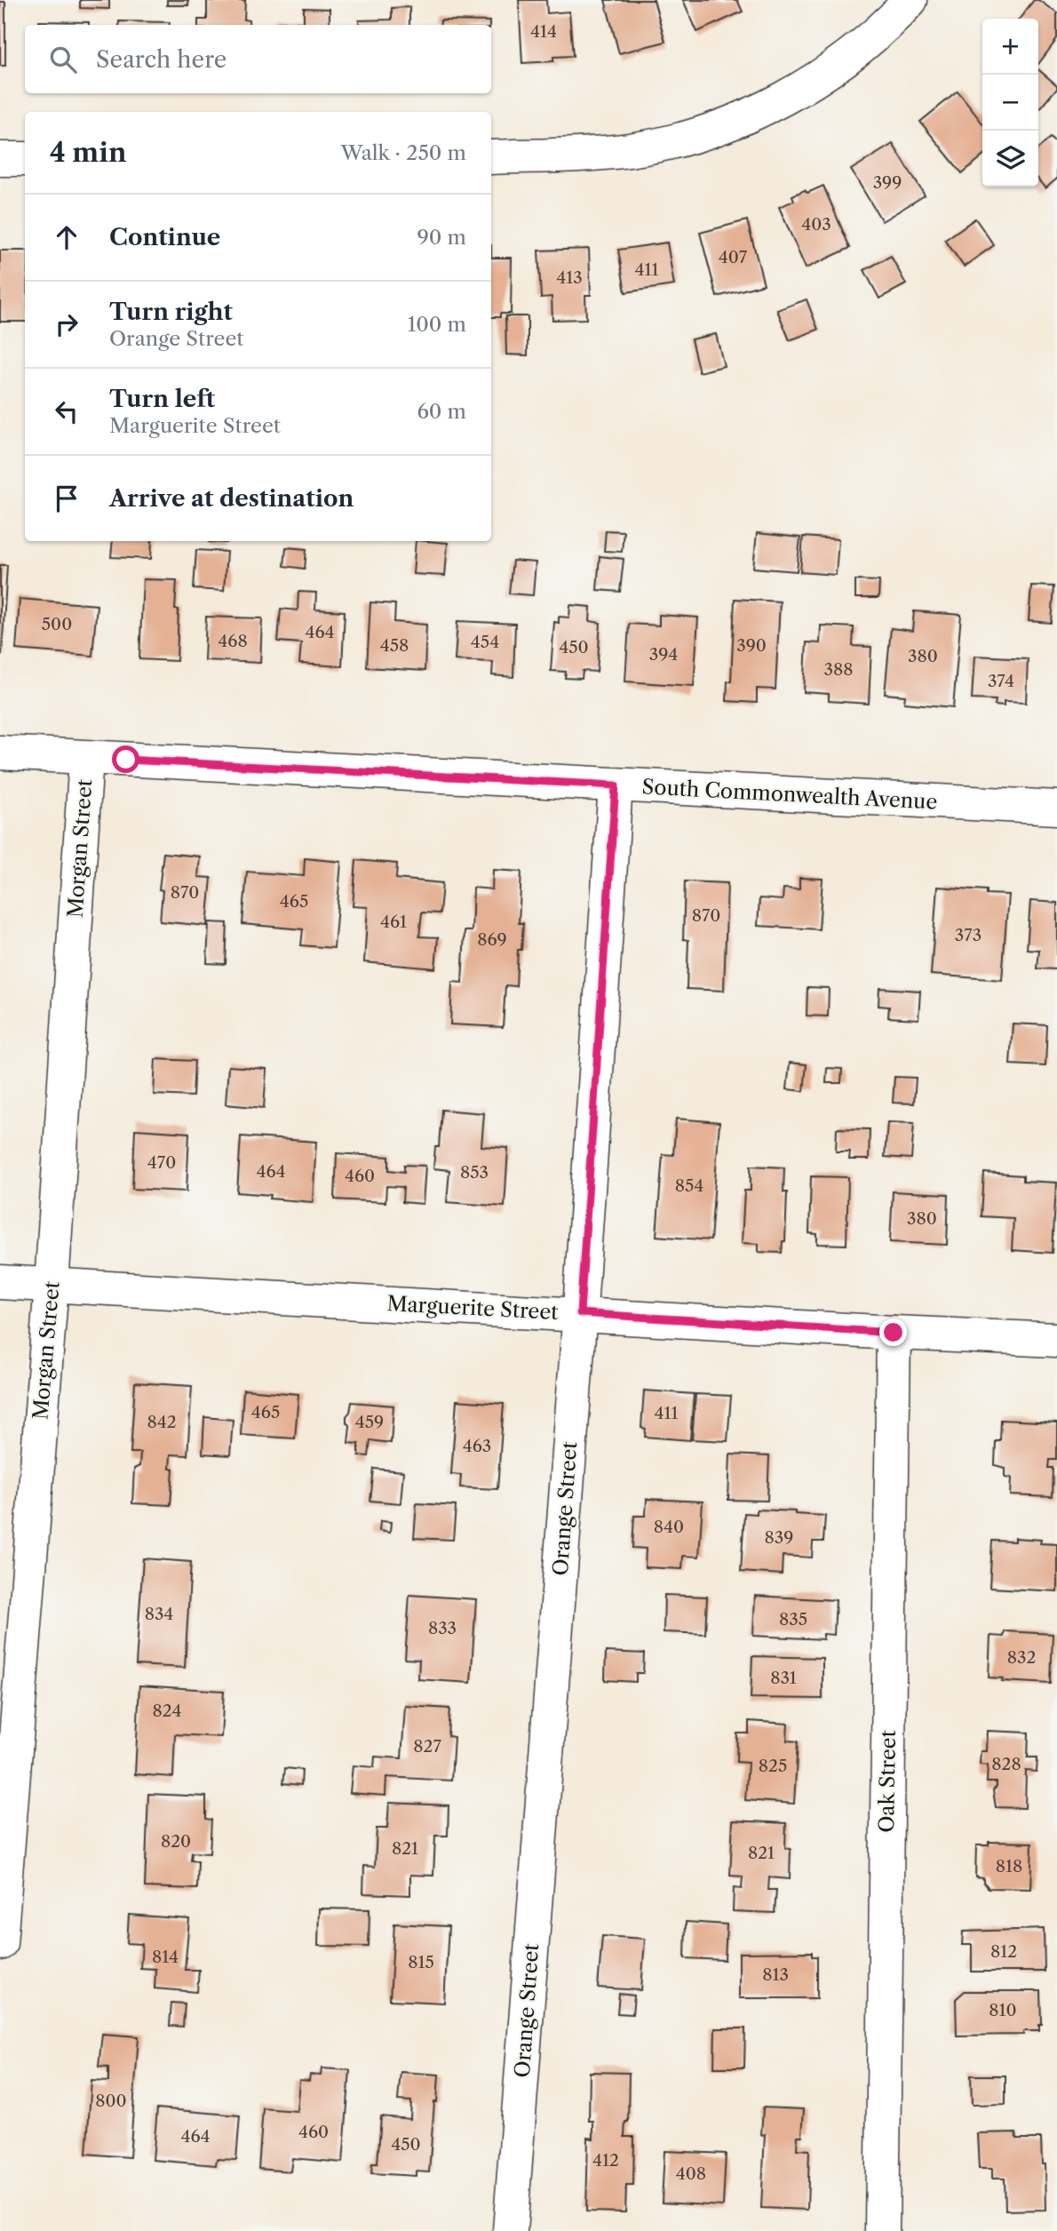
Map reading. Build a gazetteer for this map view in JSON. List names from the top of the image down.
{
  "streets": {
    "street": [
      "South Commonwealth Avenue",
      "Morgan Street",
      "Marguerite Street",
      "Orange Street",
      "Oak Street"
    ]
  },
  "crossings": [
    ["South Commonwealth Avenue", "Morgan Street"],
    ["South Commonwealth Avenue", "Orange Street"],
    ["Morgan Street", "Marguerite Street"],
    ["Marguerite Street", "Orange Street"],
    ["Marguerite Street", "Oak Street"]
  ],
  "house_numbers": [
    "414",
    "399",
    "403",
    "407",
    "411",
    "413",
    "500",
    "464",
    "468",
    "454",
    "458",
    "390",
    "450",
    "394",
    "380",
    "388",
    "374",
    "870",
    "465",
    "870",
    "461",
    "373",
    "869",
    "470",
    "464",
    "853",
    "460",
    "854",
    "380",
    "465",
    "411",
    "842",
    "459",
    "463",
    "840",
    "839",
    "834",
    "835",
    "833",
    "832",
    "831",
    "824",
    "827",
    "828",
    "825",
    "820",
    "821",
    "821",
    "818",
    "812",
    "814",
    "815",
    "813",
    "810",
    "800",
    "460",
    "464",
    "450",
    "412",
    "408"
  ],
  "page": {
    "map_buttons": ["+", "−"],
    "search": "Search here",
    "heading": ["4 min", "Walk · 250 m"],
    "list": [
      ["Continue", "90 m"],
      ["Turn right", "Orange Street", "100 m"],
      ["Turn left", "Marguerite Street", "60 m"],
      "Arrive at destination"
    ]
  }
}
